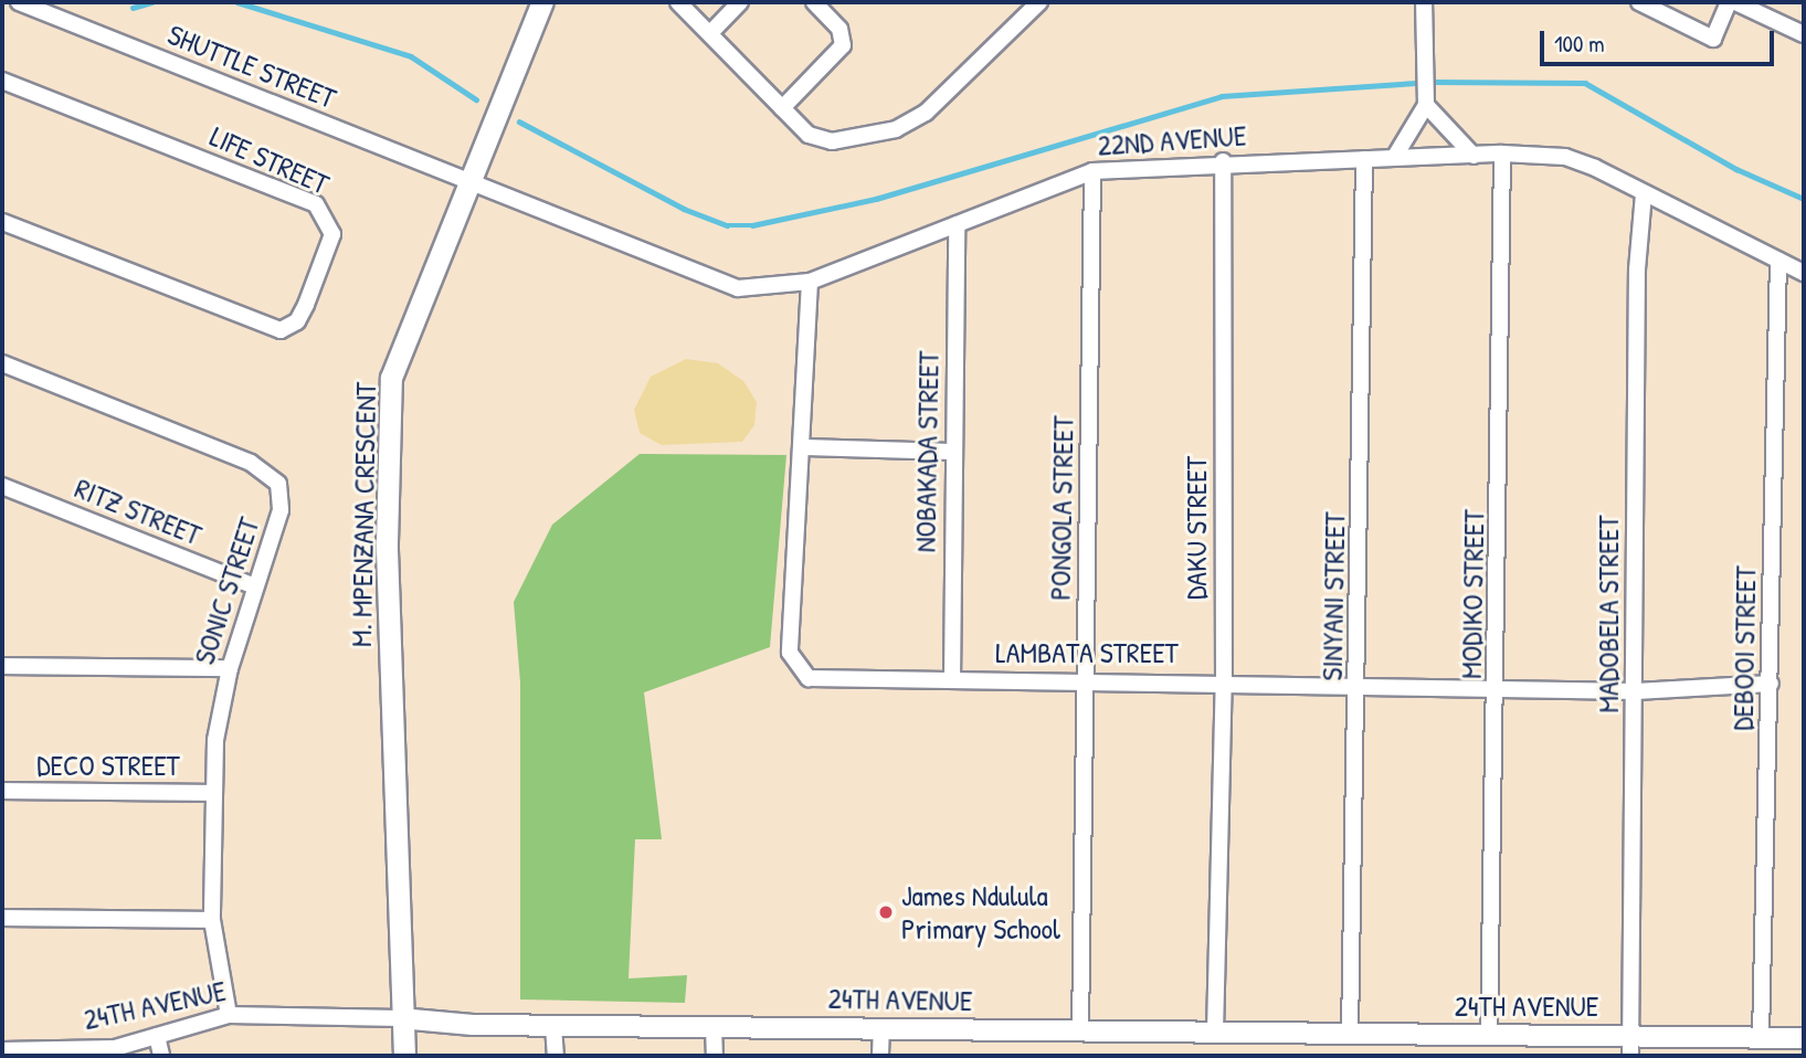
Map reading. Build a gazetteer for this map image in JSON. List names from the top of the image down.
{
  "streets": {
    "main road": ["M. MPENZANA CRESCENT"],
    "street": [
      "SHUTTLE STREET",
      "22ND AVENUE",
      "LIFE STREET",
      "NOBAKADA STREET",
      "PONGOLA STREET",
      "RITZ STREET",
      "DAKU STREET",
      "SONIC STREET",
      "MODIKO STREET",
      "SINYANI STREET",
      "MADOBELA STREET",
      "DEBOOI STREET",
      "LAMBATA STREET",
      "DECO STREET",
      "24TH AVENUE"
    ]
  },
  "crossings": [
    ["SHUTTLE STREET", "22ND AVENUE"],
    ["SHUTTLE STREET", "M. MPENZANA CRESCENT"],
    ["22ND AVENUE", "NOBAKADA STREET"],
    ["22ND AVENUE", "PONGOLA STREET"],
    ["22ND AVENUE", "M. MPENZANA CRESCENT"],
    ["22ND AVENUE", "DAKU STREET"],
    ["22ND AVENUE", "MODIKO STREET"],
    ["22ND AVENUE", "SINYANI STREET"],
    ["22ND AVENUE", "MADOBELA STREET"],
    ["22ND AVENUE", "DEBOOI STREET"],
    ["22ND AVENUE", "LAMBATA STREET"],
    ["NOBAKADA STREET", "LAMBATA STREET"],
    ["PONGOLA STREET", "LAMBATA STREET"],
    ["PONGOLA STREET", "24TH AVENUE"],
    ["RITZ STREET", "SONIC STREET"],
    ["M. MPENZANA CRESCENT", "24TH AVENUE"],
    ["DAKU STREET", "LAMBATA STREET"],
    ["DAKU STREET", "24TH AVENUE"],
    ["SONIC STREET", "DECO STREET"],
    ["SONIC STREET", "24TH AVENUE"],
    ["MODIKO STREET", "LAMBATA STREET"],
    ["MODIKO STREET", "24TH AVENUE"],
    ["SINYANI STREET", "LAMBATA STREET"],
    ["SINYANI STREET", "24TH AVENUE"],
    ["MADOBELA STREET", "LAMBATA STREET"],
    ["MADOBELA STREET", "24TH AVENUE"],
    ["DEBOOI STREET", "LAMBATA STREET"],
    ["DEBOOI STREET", "24TH AVENUE"]
  ],
  "places": ["James Ndulula Primary School"],
  "scale_bar": "100 m"
}
